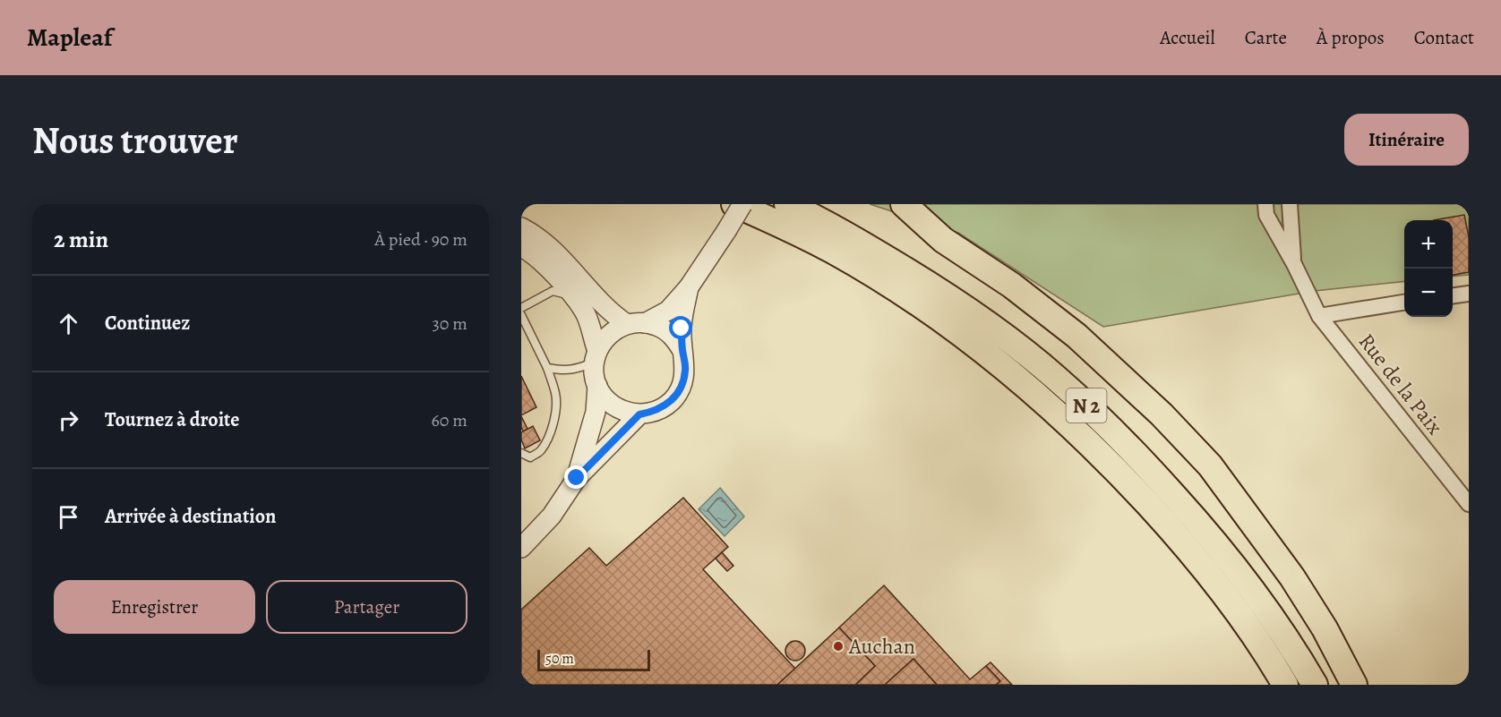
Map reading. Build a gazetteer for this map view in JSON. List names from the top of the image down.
{
  "streets": {
    "highway": ["N 2"],
    "street": ["Rue de la Paix"]
  },
  "places": ["Auchan"],
  "scale_bar": "50 m",
  "page": {
    "header": "Mapleaf",
    "nav": [
      "Accueil",
      "Carte",
      "À propos",
      "Contact"
    ],
    "buttons": [
      "Itinéraire",
      ["Enregistrer", "Partager"]
    ],
    "title": "Nous trouver",
    "heading": ["2 min", "À pied · 90 m"],
    "map_buttons": ["+", "−"],
    "list": [
      ["Continuez", "30 m"],
      ["Tournez à droite", "60 m"],
      "Arrivée à destination"
    ],
    "scale": "50 m"
  }
}
